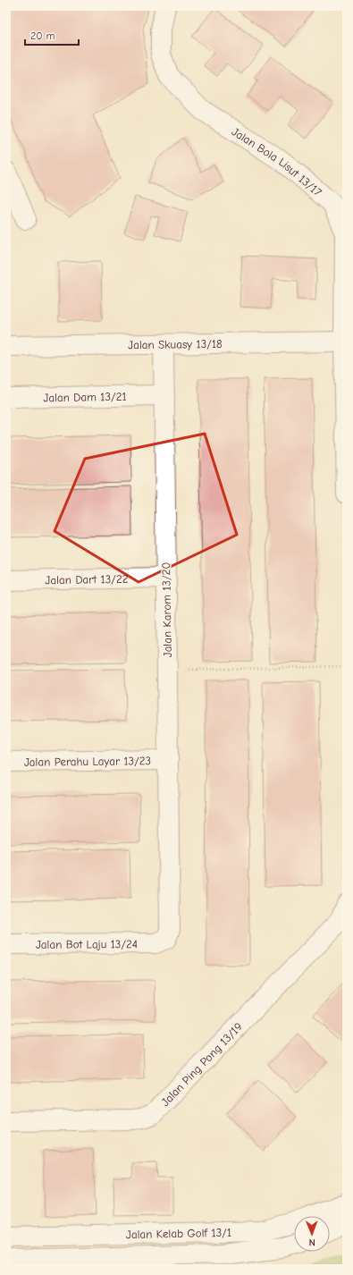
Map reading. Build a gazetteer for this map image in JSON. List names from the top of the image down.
{
  "streets": {
    "street": [
      "Jalan Bola Lisut 13/17",
      "Jalan Skuasy 13/18",
      "Jalan Dam 13/21",
      "Jalan Dart 13/22",
      "Jalan Karom 13/20",
      "Jalan Perahu Layar 13/23",
      "Jalan Bot Laju 13/24",
      "Jalan Ping Pong 13/19",
      "Jalan Kelab Golf 13/1"
    ]
  },
  "crossings": [
    ["Jalan Bola Lisut 13/17", "Jalan Skuasy 13/18"],
    ["Jalan Skuasy 13/18", "Jalan Karom 13/20"],
    ["Jalan Dam 13/21", "Jalan Karom 13/20"],
    ["Jalan Dart 13/22", "Jalan Karom 13/20"],
    ["Jalan Karom 13/20", "Jalan Perahu Layar 13/23"],
    ["Jalan Karom 13/20", "Jalan Bot Laju 13/24"]
  ],
  "scale_bar": "20 m",
  "north": "bottom"
}
